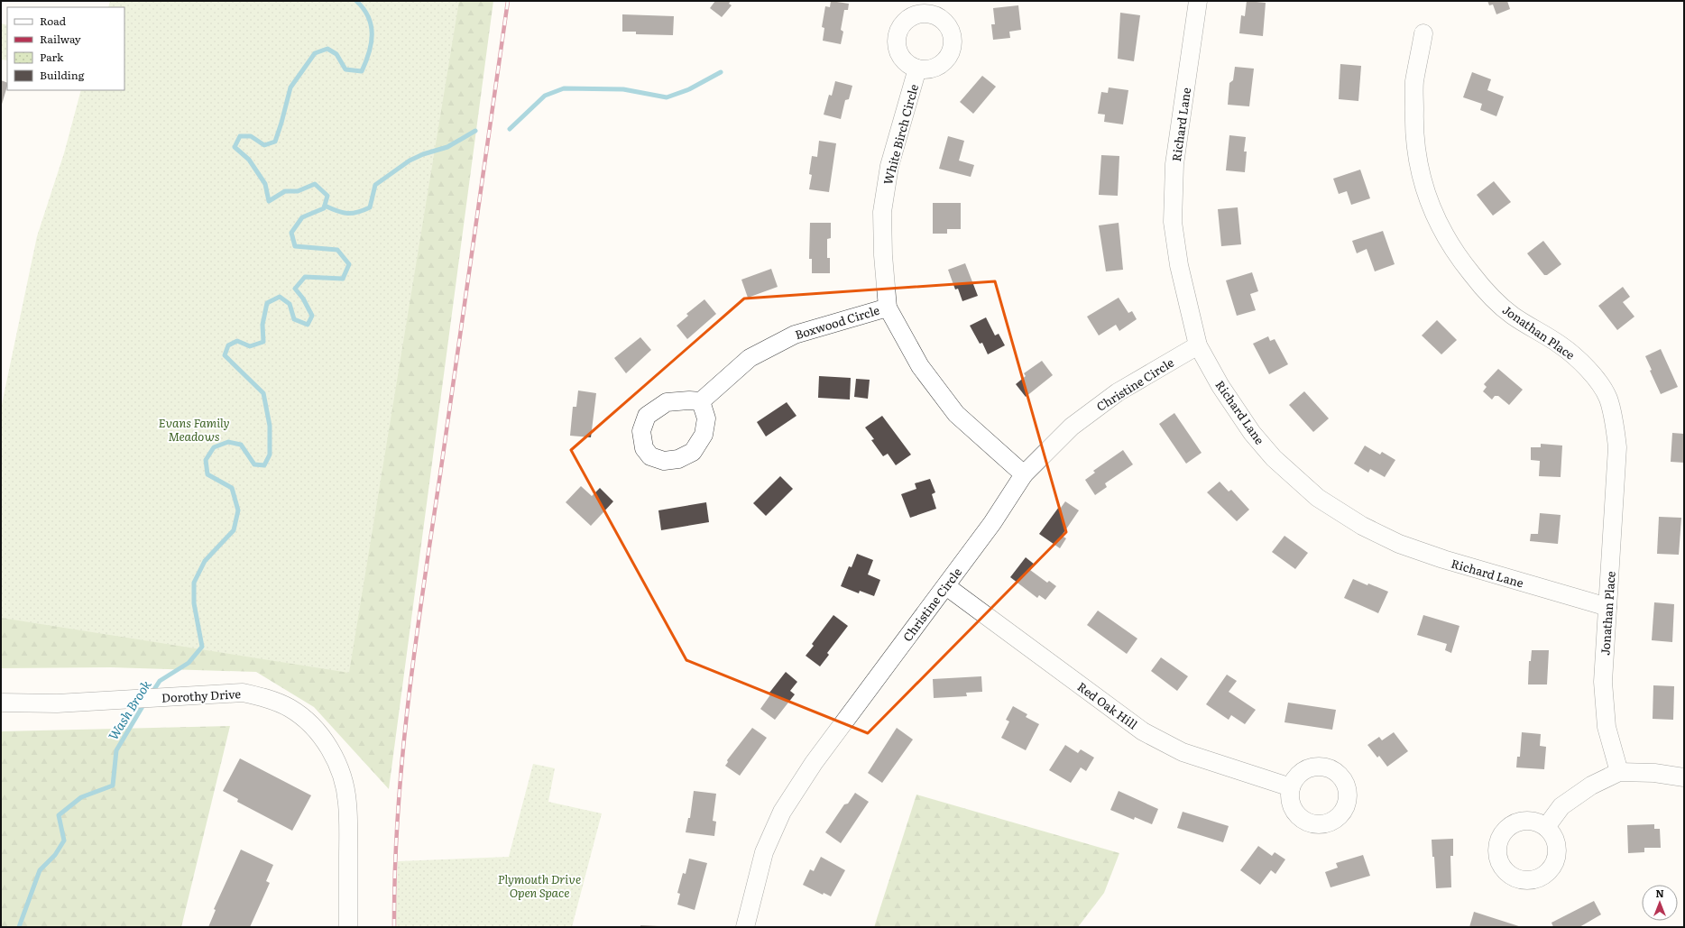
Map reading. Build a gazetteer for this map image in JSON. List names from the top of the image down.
{
  "streets": {
    "street": [
      "Richard Lane",
      "White Birch Circle",
      "Boxwood Circle",
      "Jonathan Place",
      "Christine Circle",
      "Dorothy Drive",
      "Red Oak Hill"
    ]
  },
  "crossings": [
    ["Richard Lane", "Jonathan Place"],
    ["Richard Lane", "Christine Circle"],
    ["White Birch Circle", "Boxwood Circle"],
    ["White Birch Circle", "Christine Circle"],
    ["Christine Circle", "Red Oak Hill"]
  ],
  "water": ["Wash Brook"],
  "parks": ["Evans Family Meadows", "Plymouth Drive Open Space"],
  "legend": [
    "Road",
    "Railway",
    "Park",
    "Building"
  ],
  "north": "top"
}
